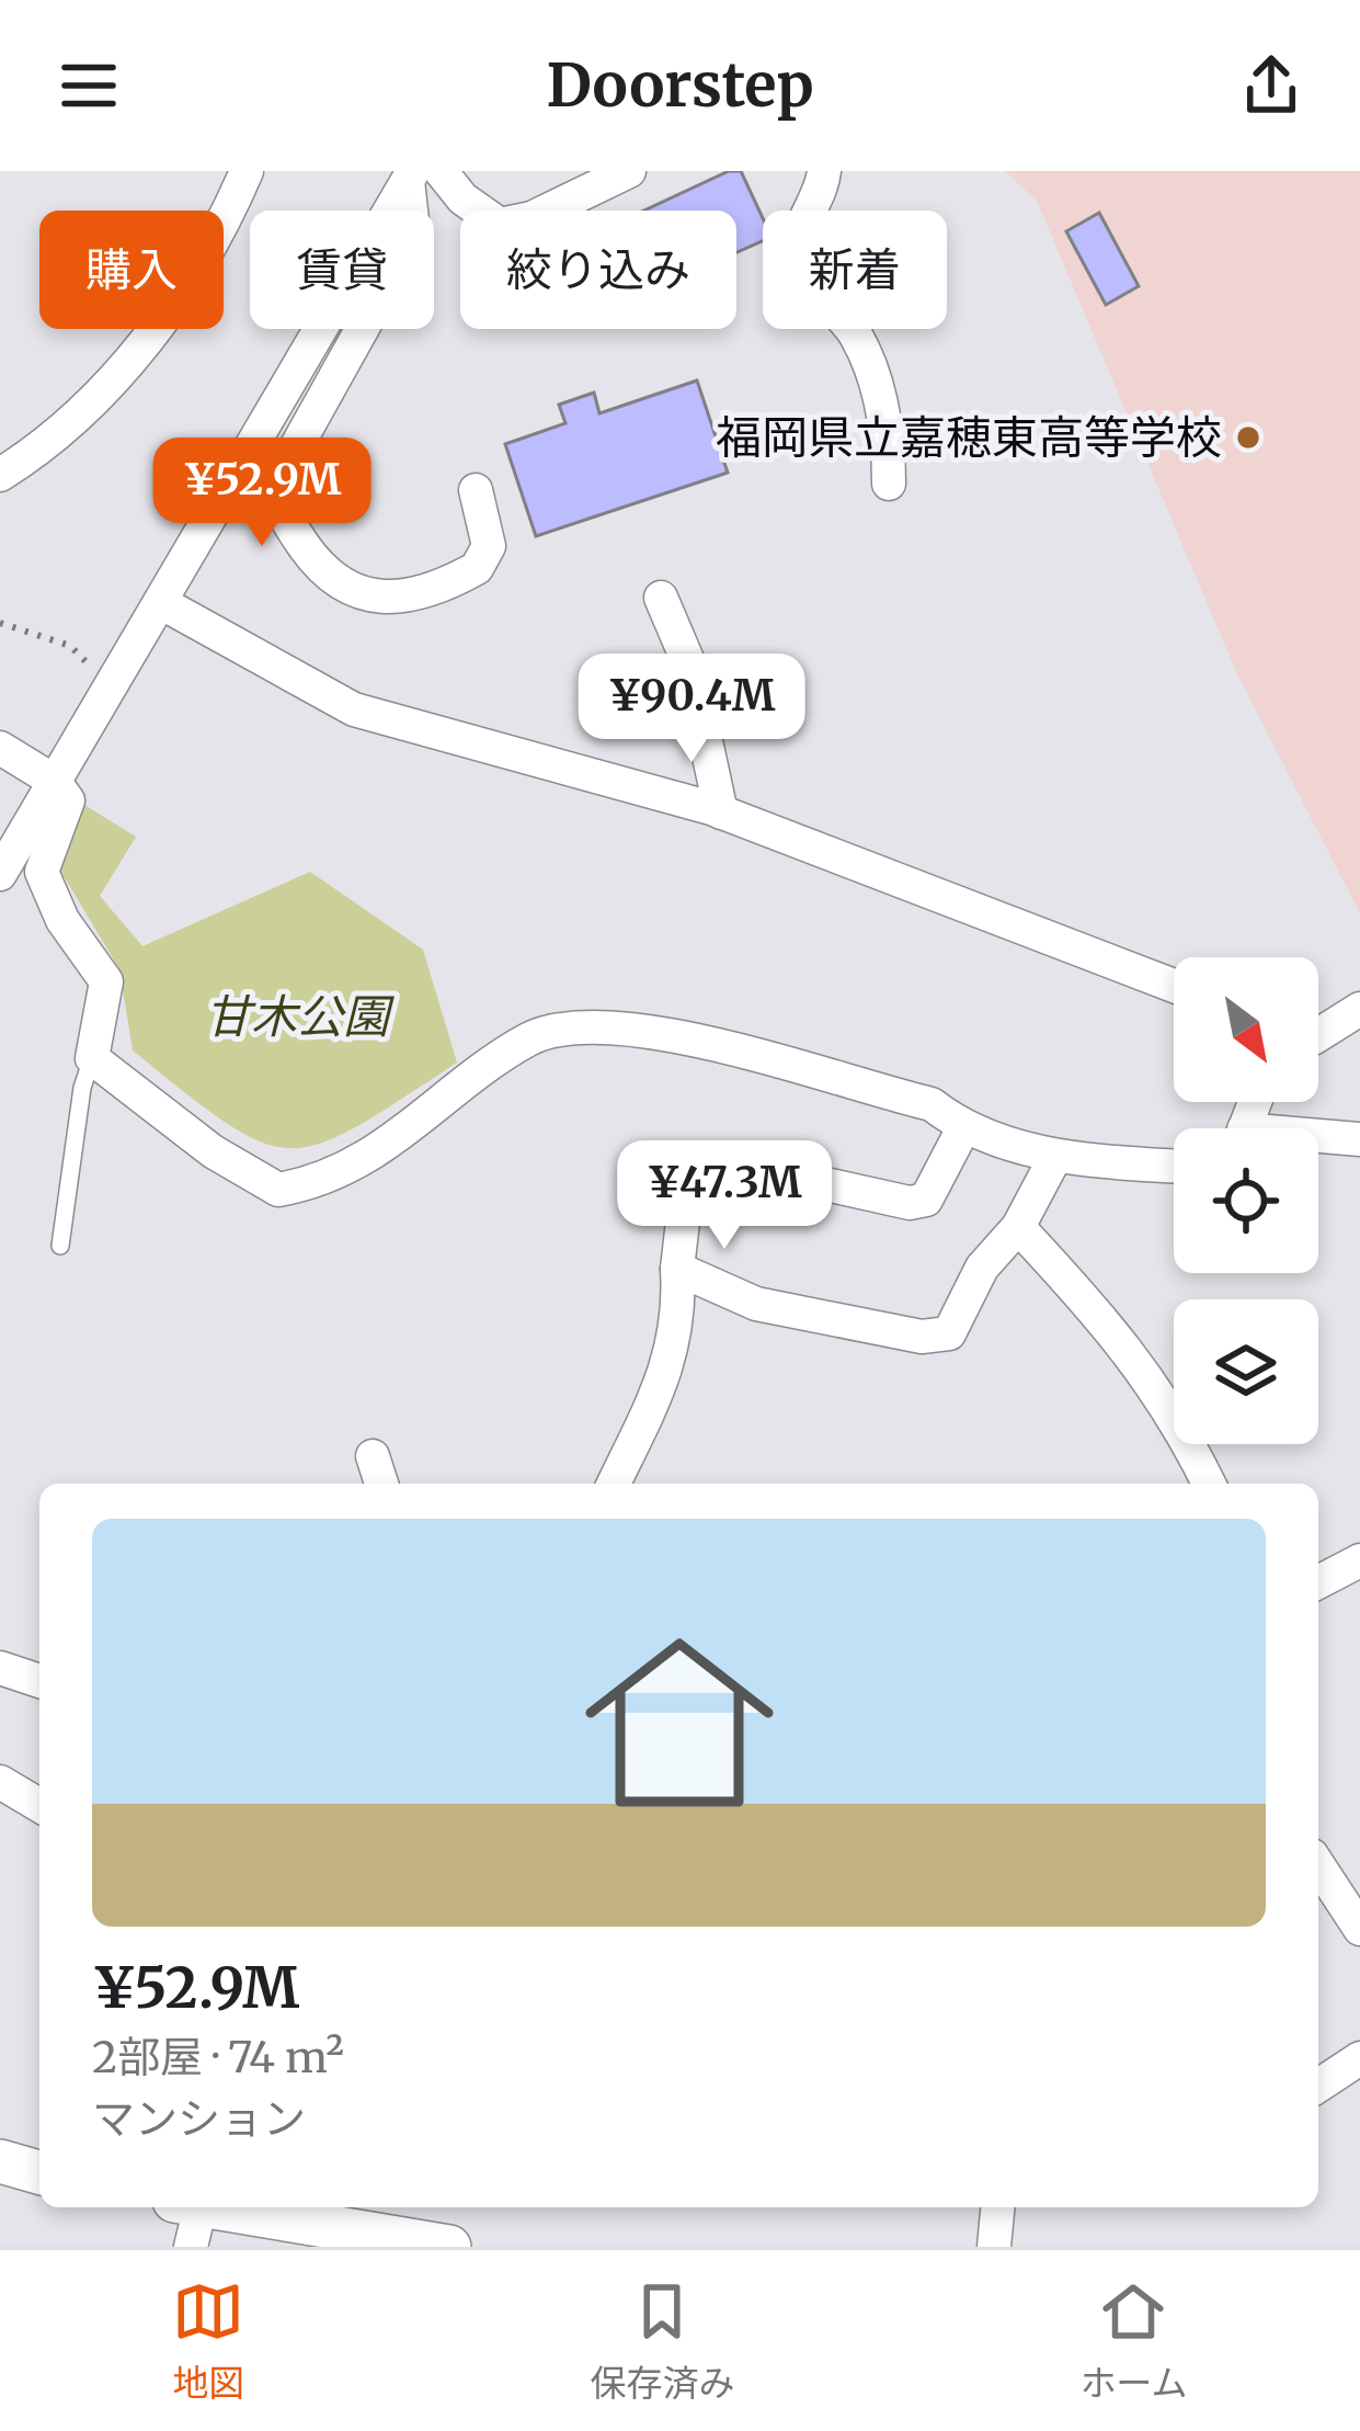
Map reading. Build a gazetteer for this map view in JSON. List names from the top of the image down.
{
  "parks": ["甘木公園"],
  "places": ["福岡県立嘉穂東高等学校"],
  "north": "bottom right",
  "page": {
    "header": "Doorstep",
    "chip": [
      "購入",
      "賃貸",
      "絞り込み",
      "新着"
    ],
    "price": ["¥52.9M", "¥90.4M", "¥47.3M"],
    "list": [
      {
        "name": "¥52.9M",
        "note": "2部屋 · 74 m² · マンション"
      }
    ],
    "tabs": ["地図", "保存済み", "ホーム"]
  }
}
